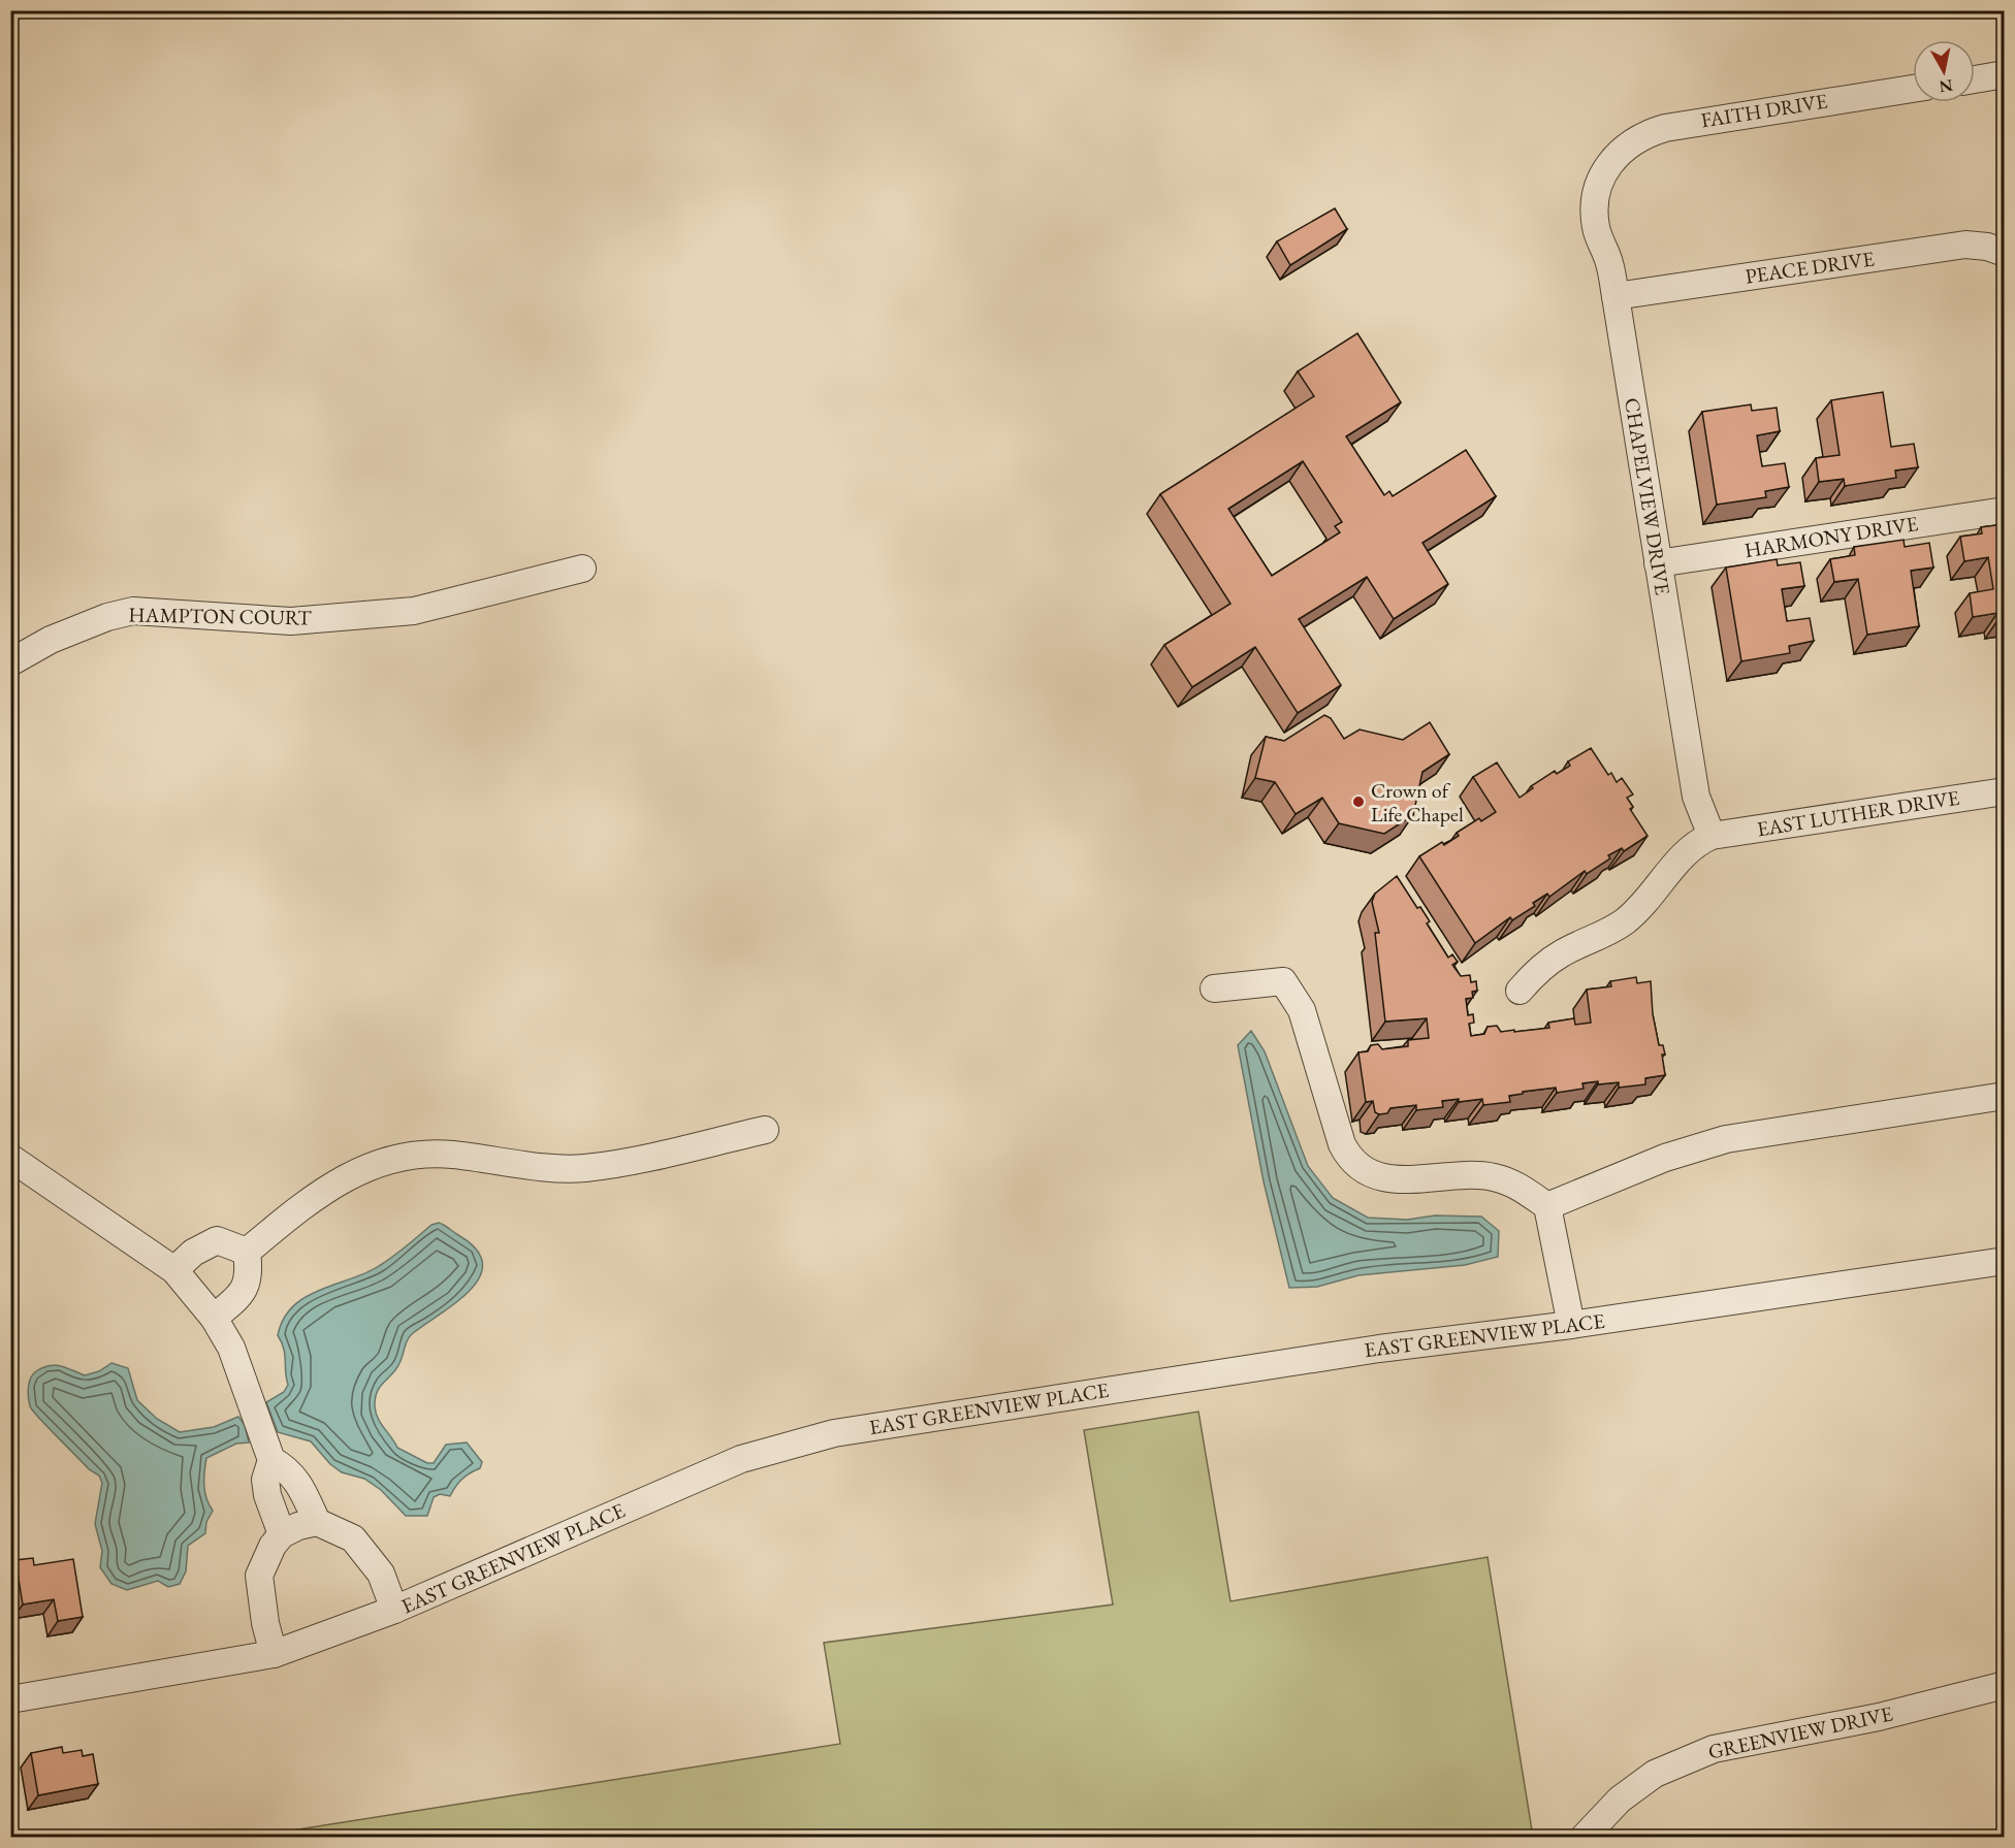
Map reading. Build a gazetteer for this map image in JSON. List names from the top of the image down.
{
  "streets": {
    "street": [
      "FAITH DRIVE",
      "PEACE DRIVE",
      "CHAPELVIEW DRIVE",
      "HARMONY DRIVE",
      "HAMPTON COURT",
      "EAST LUTHER DRIVE",
      "EAST GREENVIEW PLACE",
      "GREENVIEW DRIVE"
    ]
  },
  "crossings": [
    ["FAITH DRIVE", "CHAPELVIEW DRIVE"],
    ["PEACE DRIVE", "CHAPELVIEW DRIVE"],
    ["CHAPELVIEW DRIVE", "HARMONY DRIVE"],
    ["CHAPELVIEW DRIVE", "EAST LUTHER DRIVE"]
  ],
  "places": ["Crown of Life Chapel"],
  "north": "bottom"
}
